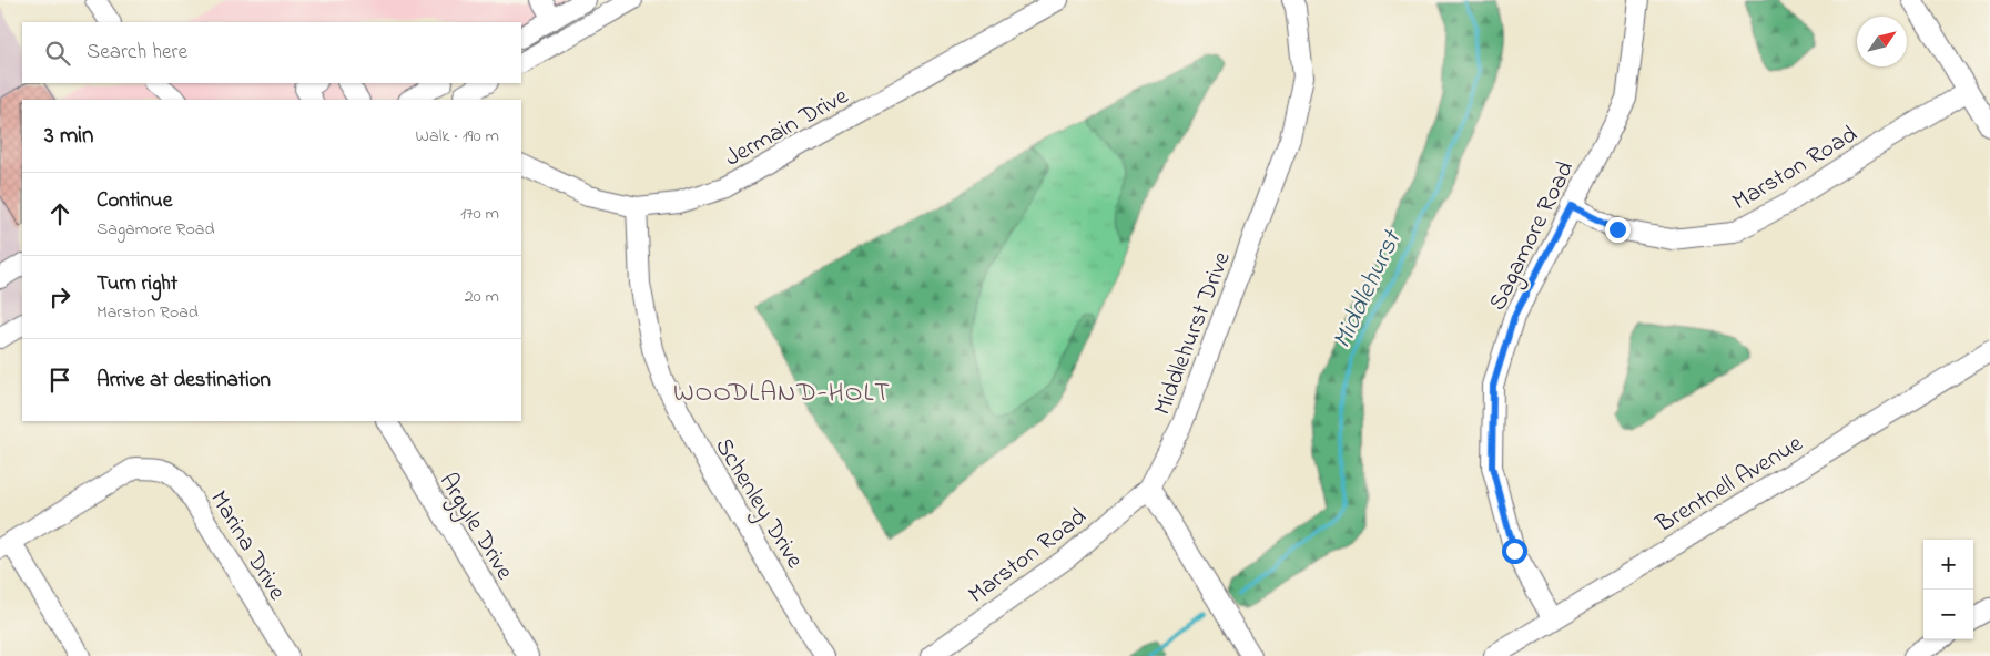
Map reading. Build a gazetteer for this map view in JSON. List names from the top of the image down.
{
  "streets": {
    "street": [
      "Jermain Drive",
      "Marston Road",
      "Sagamore Road",
      "Middlehurst Drive",
      "Brentnell Avenue",
      "Schenley Drive",
      "Argyle Drive",
      "Marina Drive"
    ]
  },
  "crossings": [
    ["Jermain Drive", "Schenley Drive"],
    ["Marston Road", "Sagamore Road"],
    ["Marston Road", "Middlehurst Drive"],
    ["Sagamore Road", "Brentnell Avenue"]
  ],
  "districts": ["WOODLAND-HOLT"],
  "water": ["Middlehurst"],
  "north": "top right",
  "page": {
    "search": "Search here",
    "heading": ["3 min", "Walk · 190 m"],
    "list": [
      ["Continue", "Sagamore Road", "170 m"],
      ["Turn right", "Marston Road", "20 m"],
      "Arrive at destination"
    ],
    "map_buttons": ["+", "−"]
  }
}
